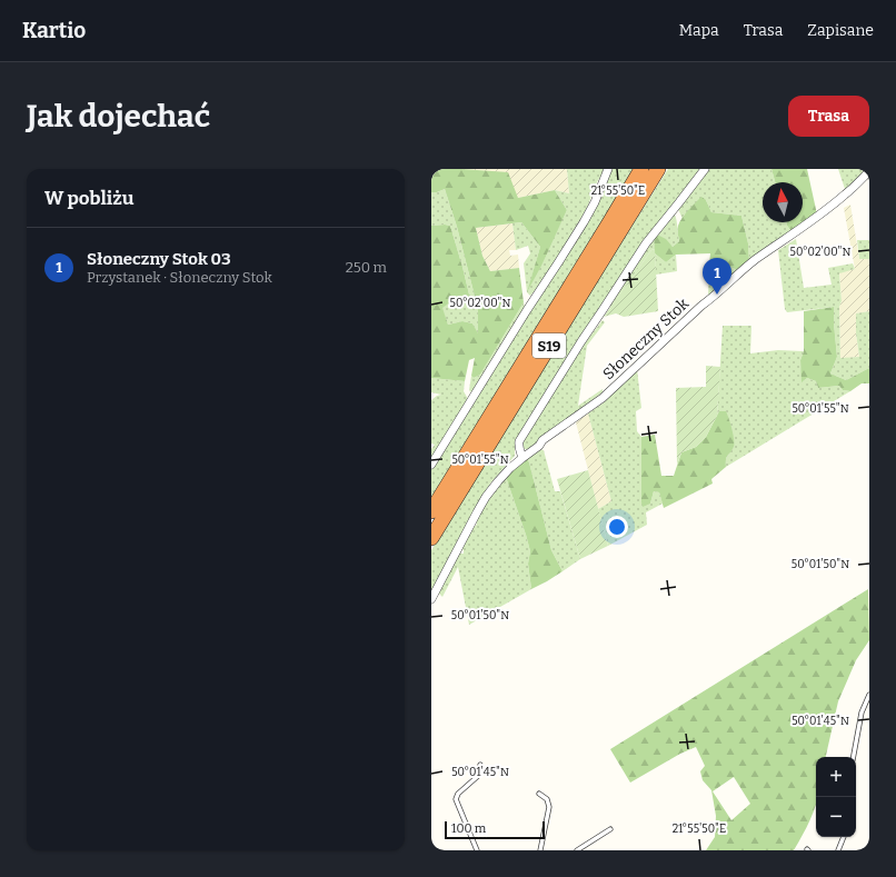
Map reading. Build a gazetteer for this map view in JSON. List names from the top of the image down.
{
  "streets": {
    "highway": ["S19"],
    "street": ["Słoneczny Stok"]
  },
  "scale_bar": "100 m",
  "north": "top",
  "page": {
    "header": "Kartio",
    "nav": ["Mapa", "Trasa", "Zapisane"],
    "buttons": "Trasa",
    "title": "Jak dojechać",
    "heading": "W pobliżu",
    "list": [
      {
        "mark": "1",
        "name": "Słoneczny Stok 03",
        "note": "Przystanek · Słoneczny Stok",
        "value": "250 m"
      }
    ],
    "pins": "1",
    "map_buttons": ["+", "−"],
    "scale": "100 m"
  },
  "coordinates": [
    "21°55'50\"E",
    "50°02'00\"N",
    "50°01'55\"N",
    "50°01'50\"N",
    "50°01'45\"N"
  ]
}
